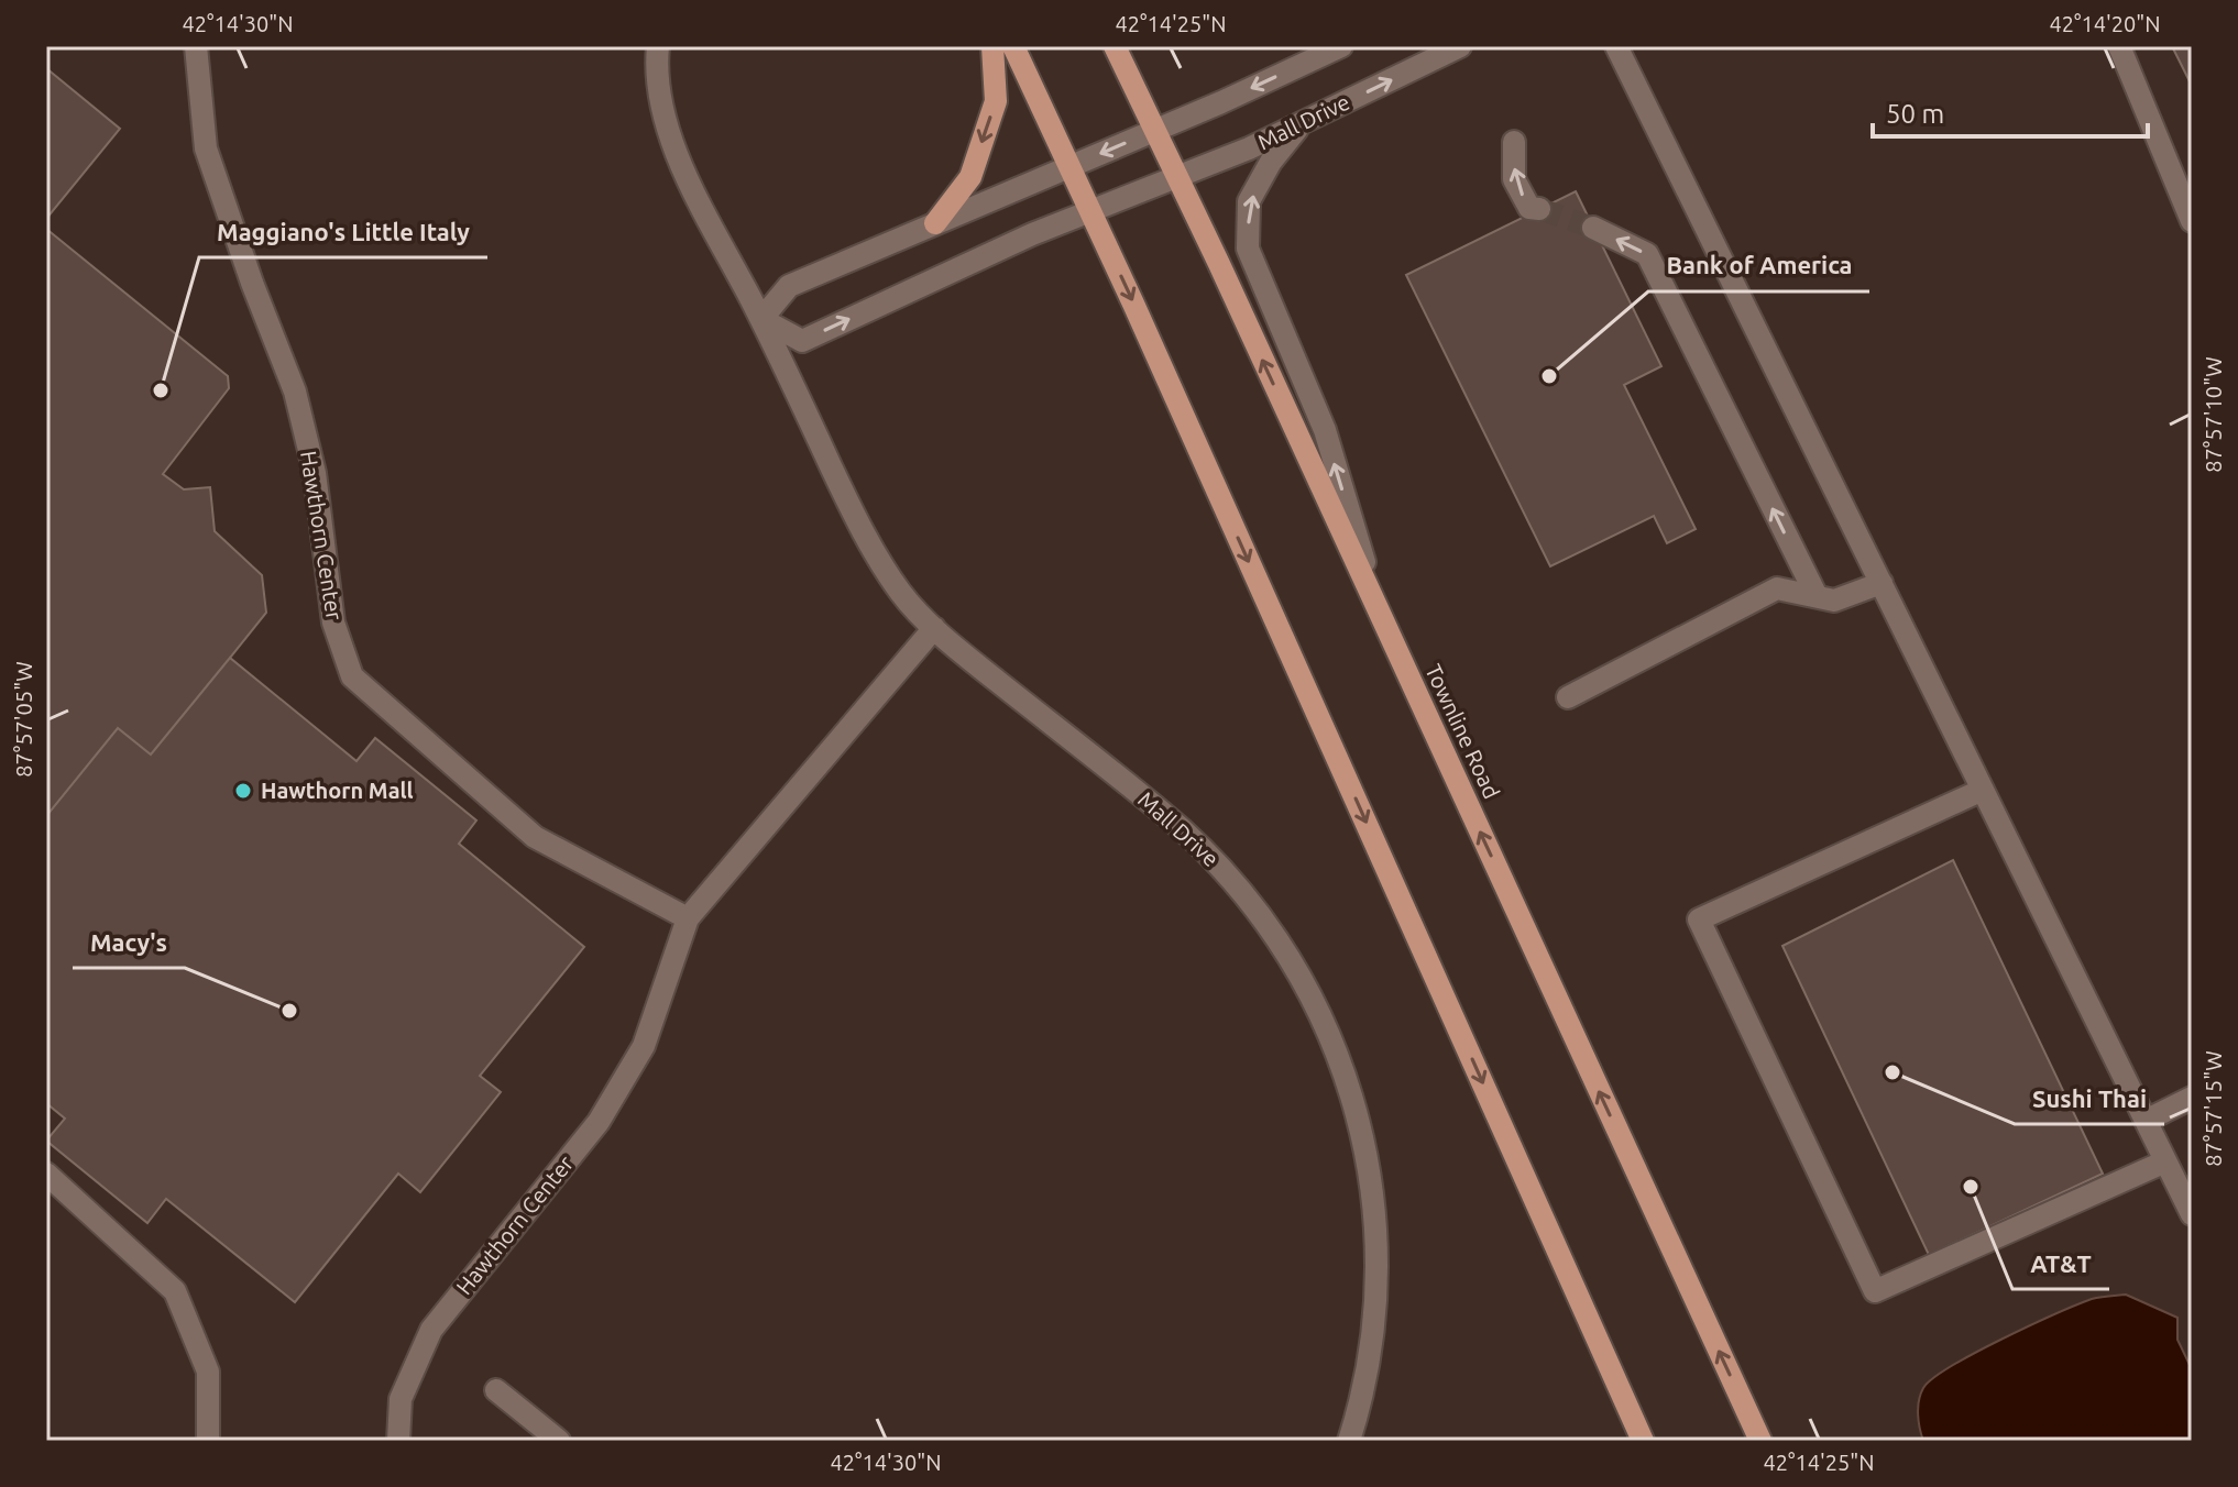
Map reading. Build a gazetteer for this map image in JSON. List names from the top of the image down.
{
  "streets": {
    "main road": ["Townline Road"],
    "street": ["Mall Drive", "Hawthorn Center"]
  },
  "crossings": [
    ["Mall Drive", "Hawthorn Center"],
    ["Mall Drive", "Townline Road"]
  ],
  "places": [
    "Bank of America",
    "Maggiano's Little Italy",
    "Hawthorn Mall",
    "Macy's",
    "Sushi Thai",
    "AT&T"
  ],
  "scale_bar": "50 m",
  "coordinates": [
    "42°14'30\"N",
    "42°14'25\"N",
    "42°14'20\"N",
    "87°57'10\"W",
    "87°57'05\"W",
    "87°57'15\"W"
  ]
}
